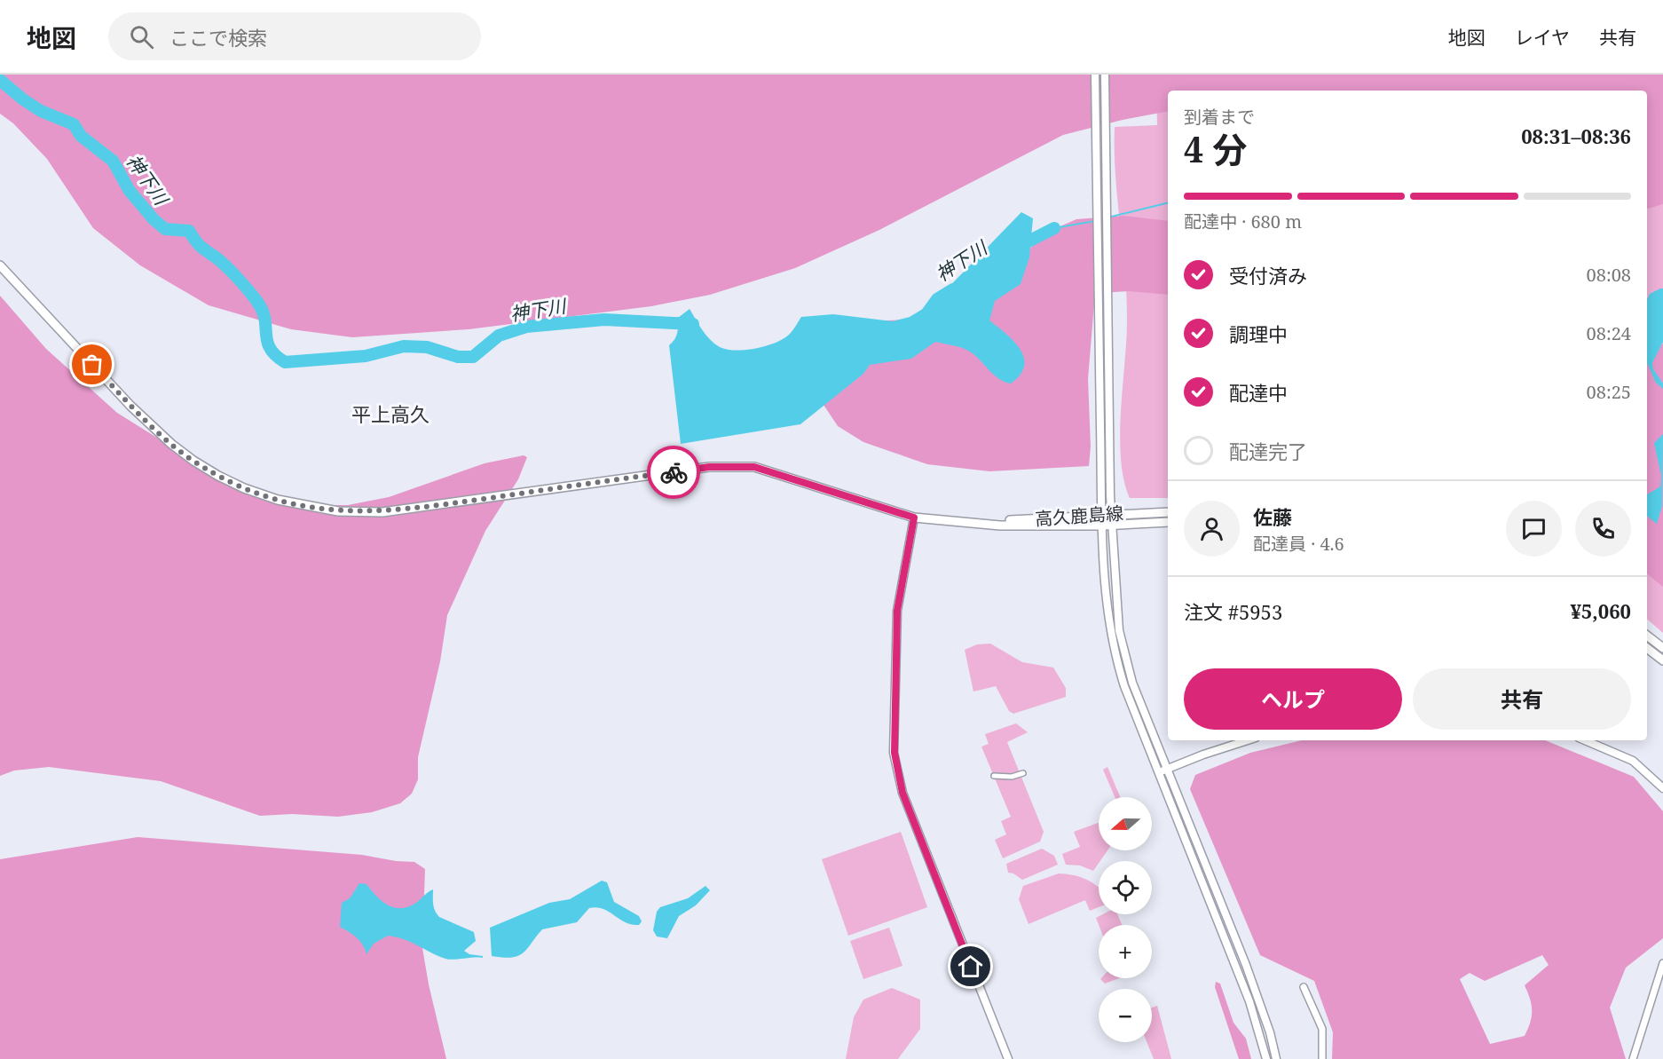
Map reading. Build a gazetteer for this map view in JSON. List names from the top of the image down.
{
  "streets": {
    "main road": ["高久鹿島線"]
  },
  "districts": ["平上高久"],
  "water": ["神下川"],
  "north": "left",
  "page": {
    "header": "地図",
    "search": "ここで検索",
    "nav": ["地図", "レイヤ", "共有"],
    "heading": ["4 分", "到着まで", "08:31–08:36"],
    "panel": [
      "佐藤",
      "配達員 · 4.6",
      "注文 #5953",
      "¥5,060"
    ],
    "bar": "配達中 · 680 m",
    "list": [
      ["受付済み", "08:08"],
      ["調理中", "08:24"],
      ["配達中", "08:25"],
      "配達完了"
    ],
    "buttons": ["ヘルプ", "共有"],
    "map_buttons": ["+", "−"]
  }
}
